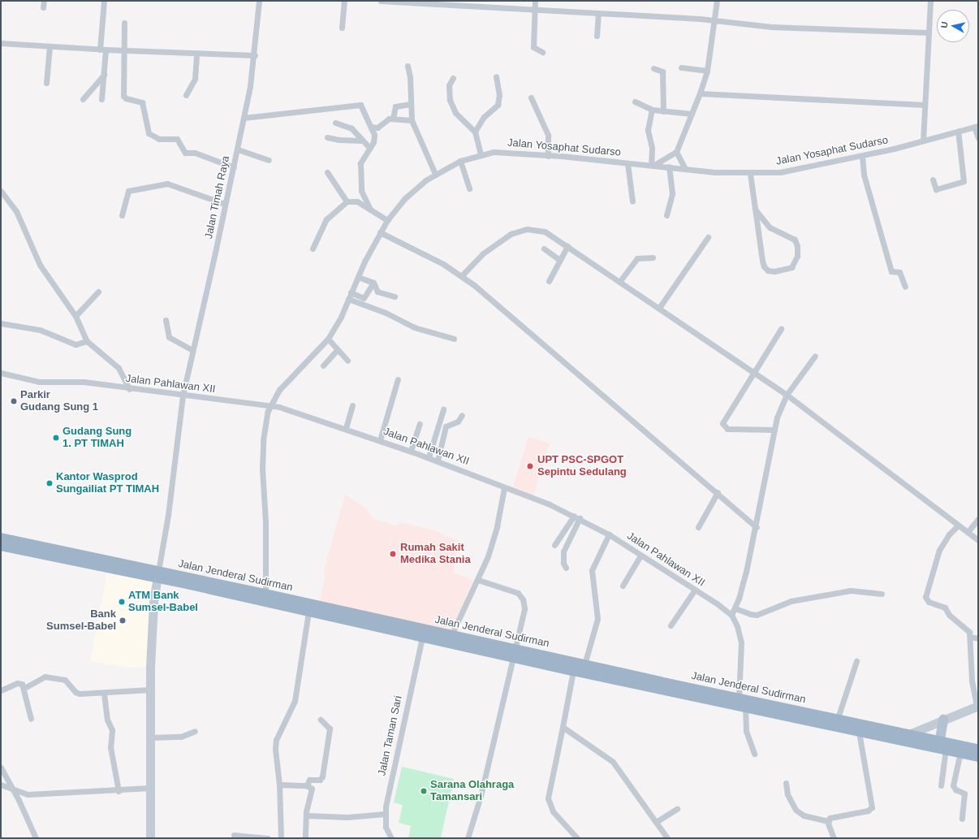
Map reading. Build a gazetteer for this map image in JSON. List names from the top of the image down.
{
  "streets": {
    "highway": ["Jalan Jenderal Sudirman"],
    "street": [
      "Jalan Yosaphat Sudarso",
      "Jalan Timah Raya",
      "Jalan Pahlawan XII",
      "Jalan Taman Sari"
    ]
  },
  "crossings": [
    ["Jalan Yosaphat Sudarso", "Jalan Pahlawan XII"],
    ["Jalan Yosaphat Sudarso", "Jalan Jenderal Sudirman"],
    ["Jalan Timah Raya", "Jalan Pahlawan XII"],
    ["Jalan Timah Raya", "Jalan Jenderal Sudirman"],
    ["Jalan Jenderal Sudirman", "Jalan Taman Sari"]
  ],
  "places": [
    "Parkir Gudang Sung 1",
    "Gudang Sung 1. PT TIMAH",
    "UPT PSC-SPGOT Sepintu Sedulang",
    "Kantor Wasprod Sungailiat PT TIMAH",
    "Rumah Sakit Medika Stania",
    "ATM Bank Sumsel-Babel",
    "Bank Sumsel-Babel",
    "Sarana Olahraga Tamansari"
  ],
  "north": "left"
}
